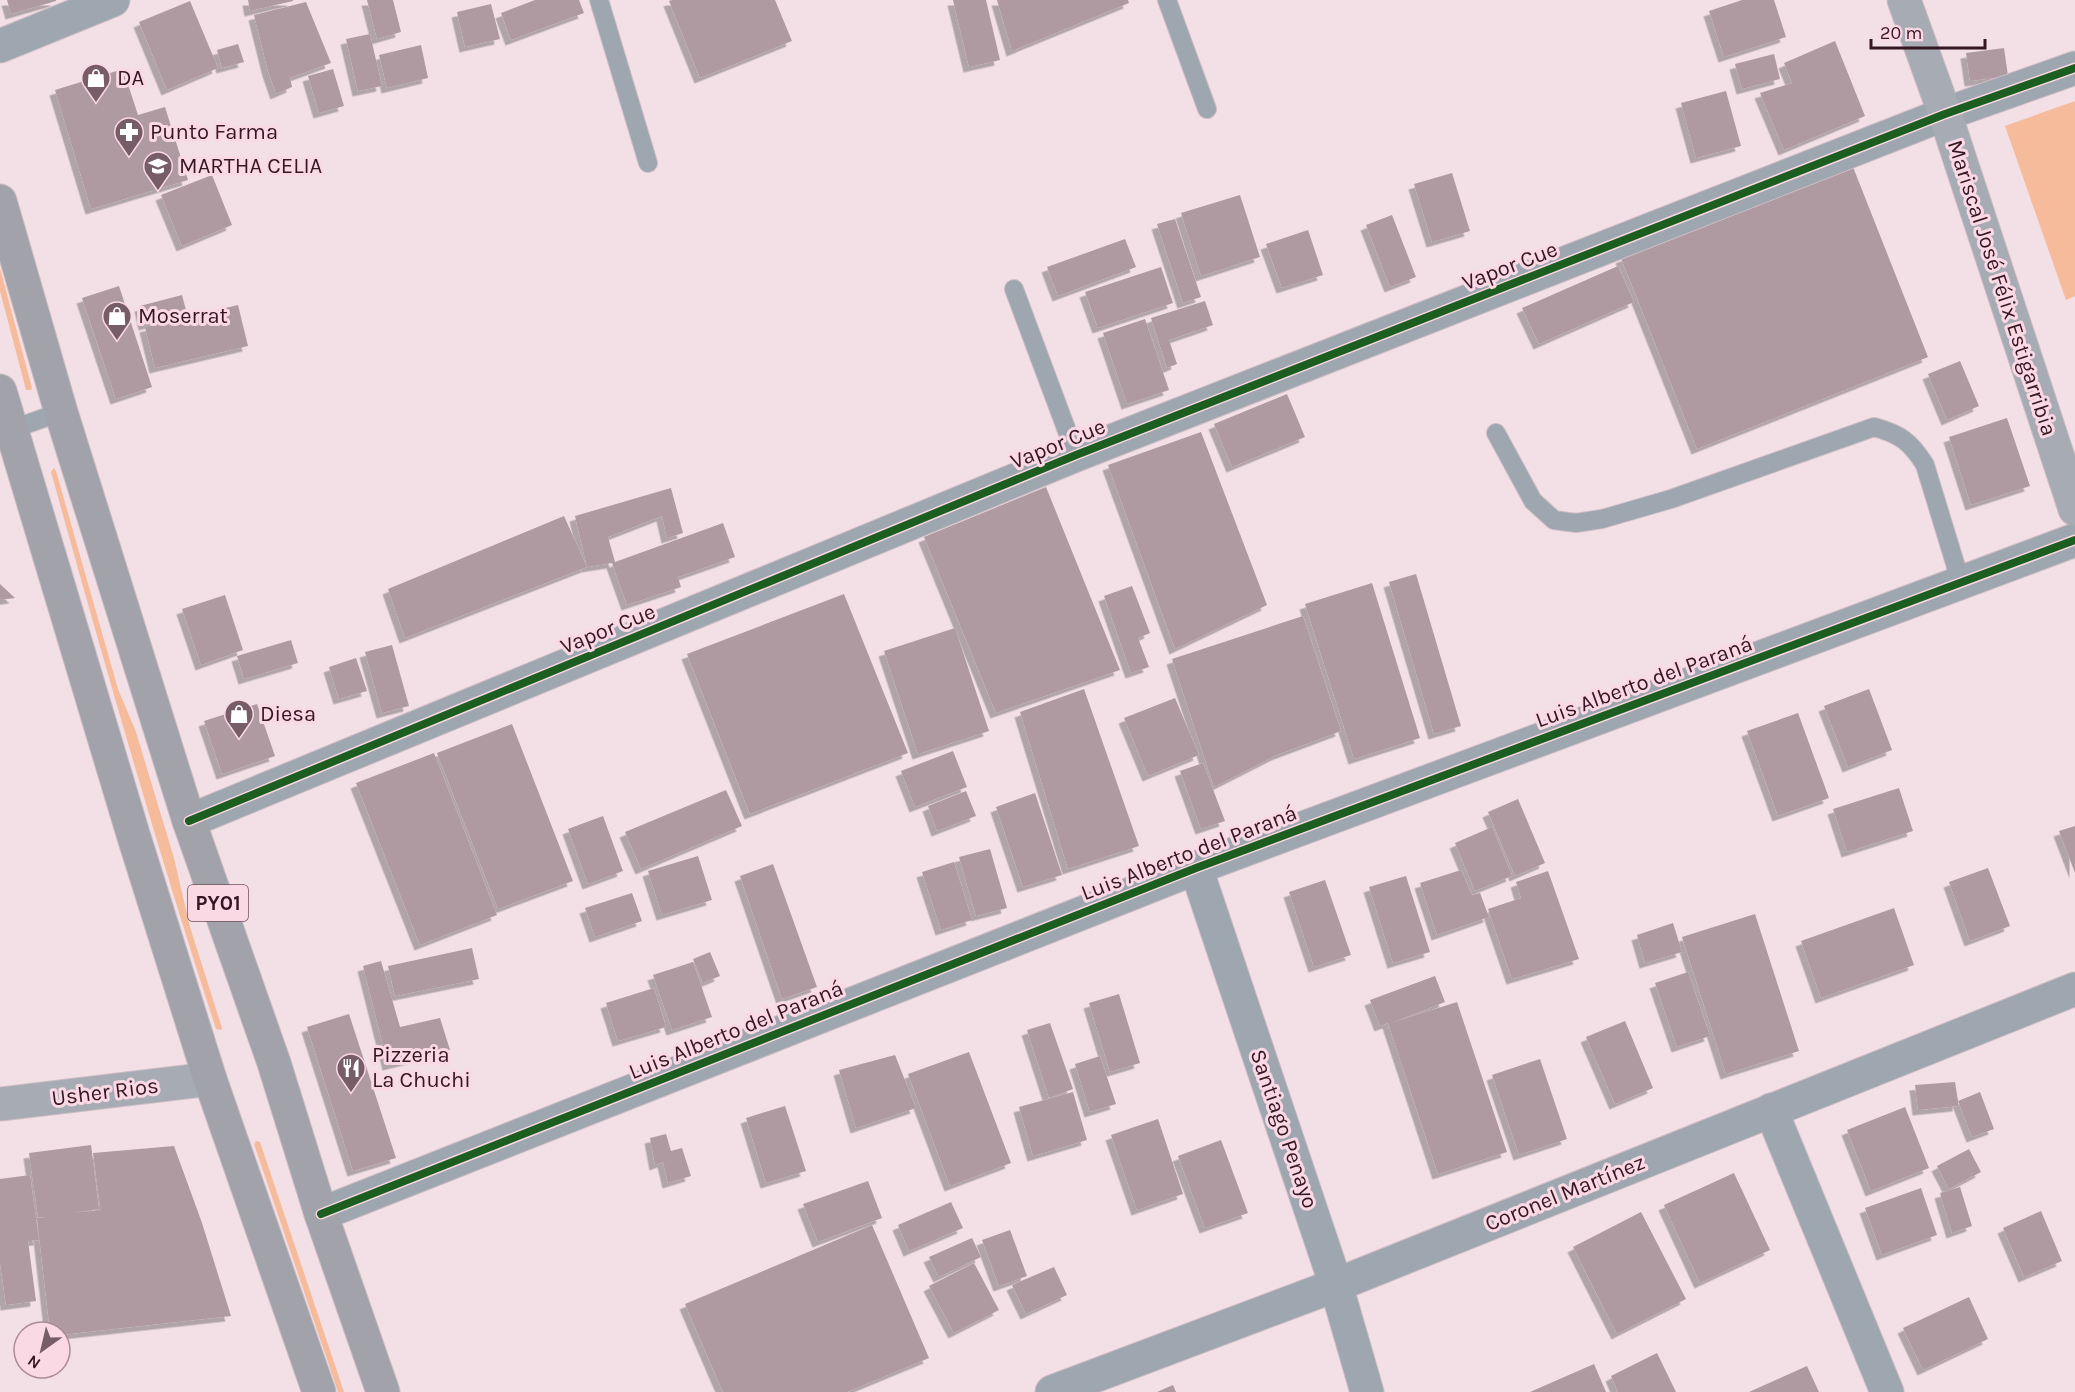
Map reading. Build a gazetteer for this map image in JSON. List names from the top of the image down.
{
  "streets": {
    "highway": ["PY01"],
    "street": [
      "Vapor Cue",
      "Mariscal José Félix Estigarribia",
      "Luis Alberto del Paraná",
      "Usher Rios",
      "Santiago Penayo",
      "Coronel Martínez"
    ]
  },
  "crossings": [
    ["Vapor Cue", "Mariscal José Félix Estigarribia"],
    ["Vapor Cue", "PY01"],
    ["Luis Alberto del Paraná", "PY01"],
    ["Luis Alberto del Paraná", "Santiago Penayo"],
    ["PY01", "Usher Rios"],
    ["Santiago Penayo", "Coronel Martínez"]
  ],
  "places": {
    "shop": ["DA", "Moserrat", "Diesa"],
    "pharmacy": ["Punto Farma"],
    "school or university": ["MARTHA CELIA"],
    "restaurant": ["Pizzeria La Chuchi"]
  },
  "scale_bar": "20 m",
  "north": "bottom left"
}
